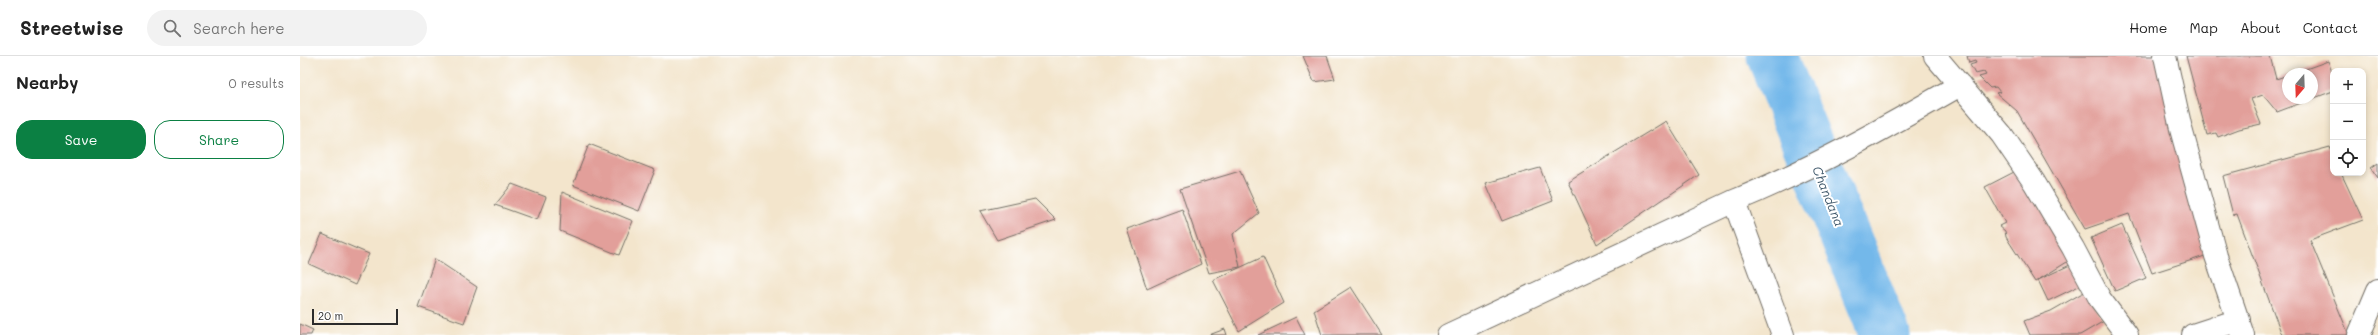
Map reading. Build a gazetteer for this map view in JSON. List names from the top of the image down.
{
  "water": ["Chandana"],
  "scale_bar": "20 m",
  "north": "bottom",
  "page": {
    "header": "Streetwise",
    "search": "Search here",
    "nav": [
      "Home",
      "Map",
      "About",
      "Contact"
    ],
    "heading": ["Nearby", "0 results"],
    "map_buttons": ["+", "−"],
    "buttons": ["Save", "Share"],
    "scale": "20 m"
  }
}
